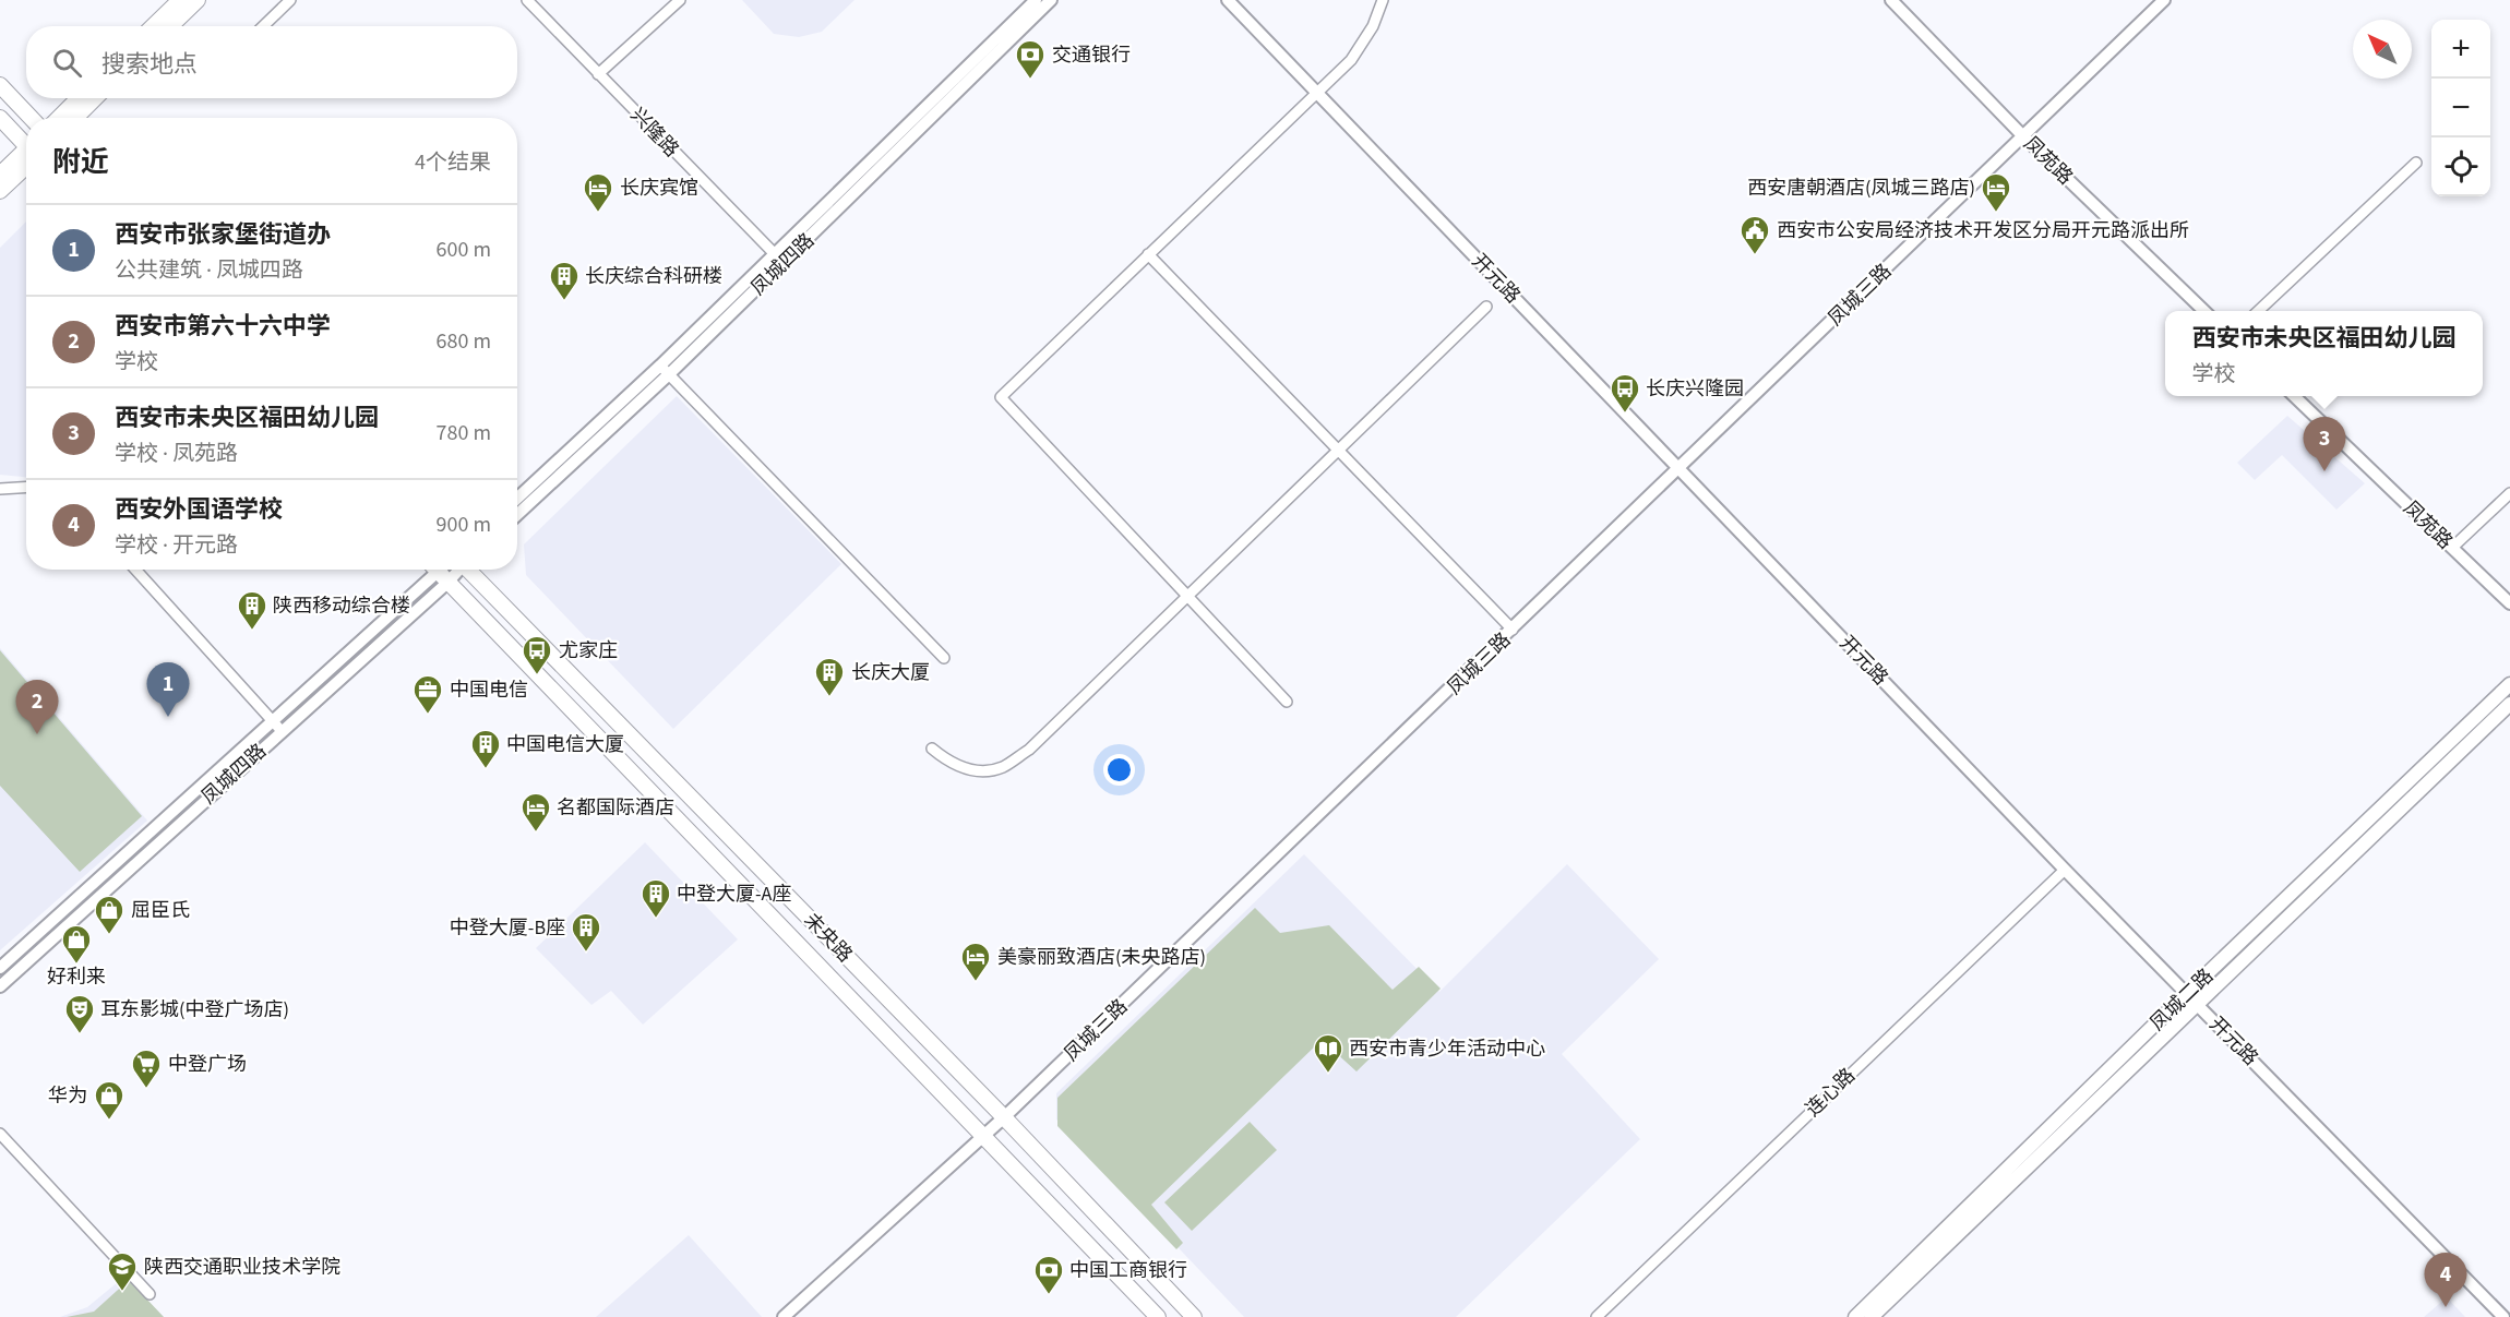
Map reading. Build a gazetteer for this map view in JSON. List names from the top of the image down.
{
  "streets": {
    "main road": ["未央路", "凤城二路"],
    "street": [
      "兴隆路",
      "凤苑路",
      "凤城四路",
      "开元路",
      "凤城三路",
      "连心路"
    ]
  },
  "crossings": [
    ["兴隆路", "凤城四路"],
    ["凤苑路", "凤城三路"],
    ["开元路", "凤城三路"],
    ["开元路", "凤城二路"],
    ["开元路", "连心路"],
    ["凤城三路", "未央路"]
  ],
  "places": {
    "bank": ["交通银行", "中国工商银行"],
    "hotel": [
      "长庆宾馆",
      "西安唐朝酒店(凤城三路店)",
      "名都国际酒店",
      "美豪丽致酒店(未央路店)"
    ],
    "public building": ["西安市公安局经济技术开发区分局开元路派出所"],
    "building": [
      "长庆综合科研楼",
      "陕西移动综合楼",
      "长庆大厦",
      "中国电信大厦",
      "中登大厦-A座",
      "中登大厦-B座"
    ],
    "bus stop": ["长庆兴隆园", "尤家庄"],
    "office": ["中国电信"],
    "shop": ["屈臣氏", "好利来", "华为"],
    "theatre": ["耳东影城(中登广场店)"],
    "library": ["西安市青少年活动中心"],
    "supermarket": ["中登广场"],
    "school or university": ["陕西交通职业技术学院"]
  },
  "north": "top left",
  "page": {
    "map_buttons": ["+", "−"],
    "search": "搜索地点",
    "heading": ["附近", "4个结果"],
    "list": [
      {
        "mark": "1",
        "name": "西安市张家堡街道办",
        "note": "公共建筑 · 凤城四路",
        "value": "600 m"
      },
      {
        "mark": "2",
        "name": "西安市第六十六中学",
        "note": "学校",
        "value": "680 m"
      },
      {
        "mark": "3",
        "name": "西安市未央区福田幼儿园",
        "note": "学校 · 凤苑路",
        "value": "780 m"
      },
      {
        "mark": "4",
        "name": "西安外国语学校",
        "note": "学校 · 开元路",
        "value": "900 m"
      }
    ],
    "popup": ["西安市未央区福田幼儿园", "学校"],
    "pins": [
      "3",
      "1",
      "2",
      "4"
    ]
  }
}
